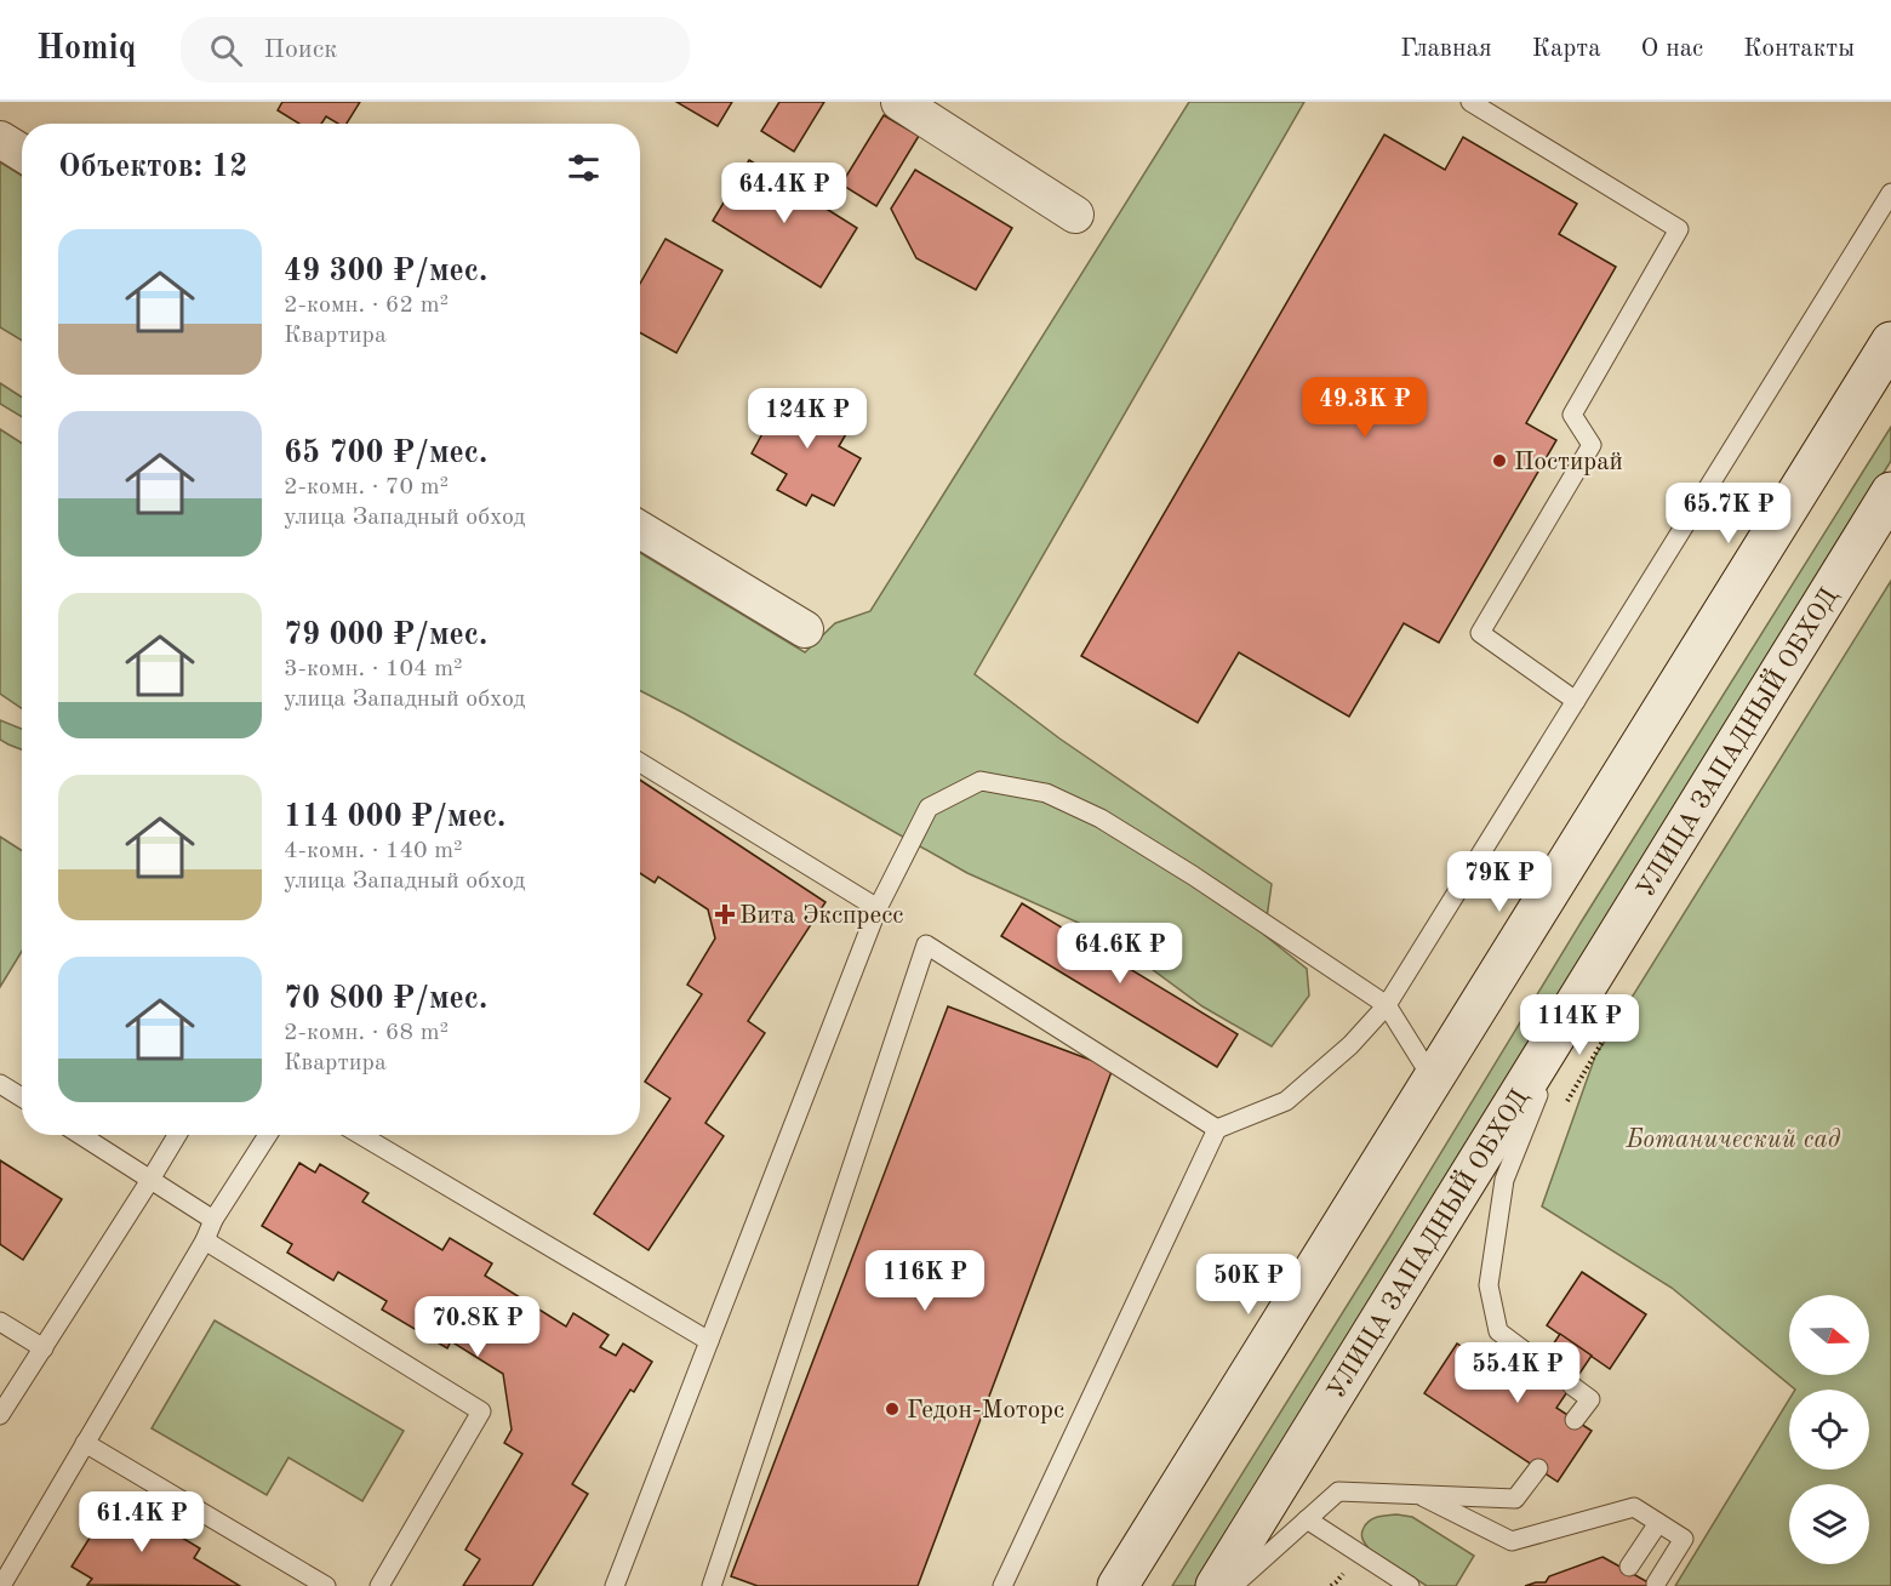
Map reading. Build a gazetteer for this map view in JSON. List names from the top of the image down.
{
  "streets": {
    "main road": ["УЛИЦА ЗАПАДНЫЙ ОБХОД"]
  },
  "parks": ["Ботанический сад"],
  "places": {
    "other": ["Постирай", "Гедон-Моторс"],
    "health": ["Вита Экспресс"]
  },
  "north": "right",
  "page": {
    "header": "Homiq",
    "search": "Поиск",
    "nav": [
      "Главная",
      "Карта",
      "О нас",
      "Контакты"
    ],
    "heading": "Объектов: 12",
    "price": [
      "64.4K ₽",
      "49.3K ₽",
      "124K ₽",
      "65.7K ₽",
      "79K ₽",
      "64.6K ₽",
      "114K ₽",
      "116K ₽",
      "50K ₽",
      "70.8K ₽",
      "55.4K ₽",
      "61.4K ₽"
    ],
    "list": [
      {
        "name": "49 300 ₽/мес.",
        "note": "2-комн. · 62 m² · Квартира"
      },
      {
        "name": "65 700 ₽/мес.",
        "note": "2-комн. · 70 m² · улица Западный обход"
      },
      {
        "name": "79 000 ₽/мес.",
        "note": "3-комн. · 104 m² · улица Западный обход"
      },
      {
        "name": "114 000 ₽/мес.",
        "note": "4-комн. · 140 m² · улица Западный обход"
      },
      {
        "name": "70 800 ₽/мес.",
        "note": "2-комн. · 68 m² · Квартира"
      }
    ]
  }
}
